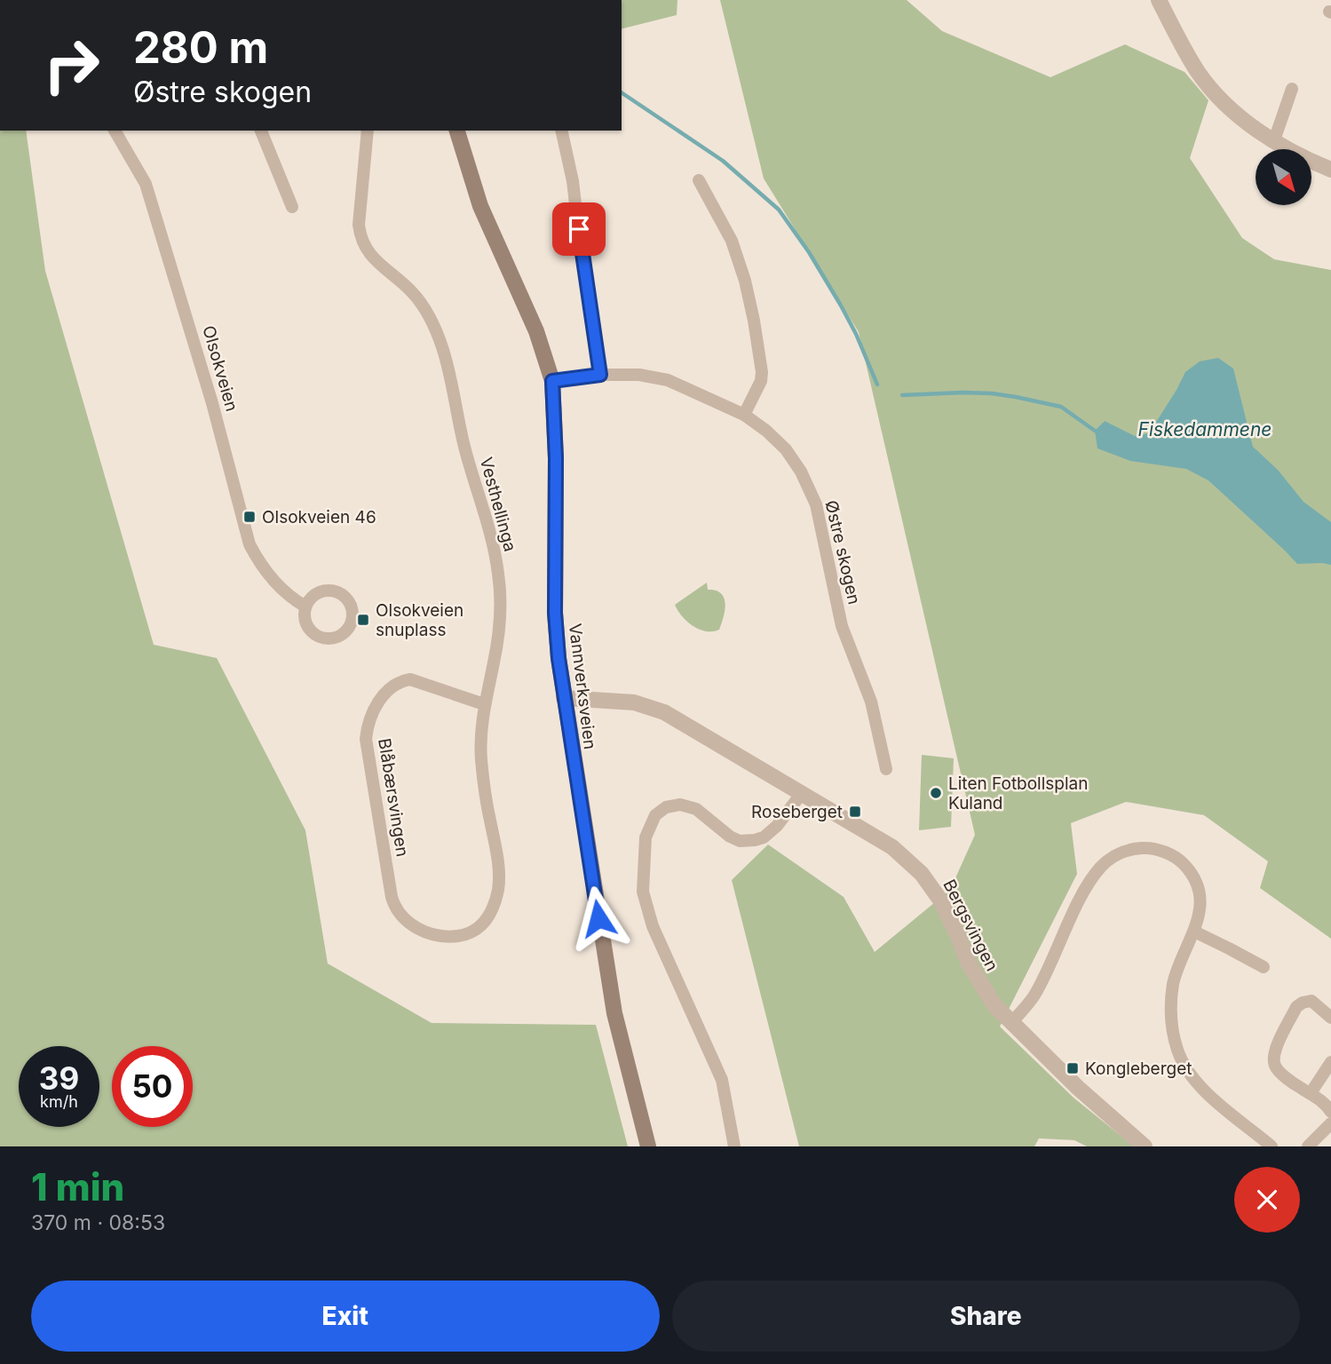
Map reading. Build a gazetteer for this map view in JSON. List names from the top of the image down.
{
  "streets": {
    "main road": ["Vannverksveien"],
    "street": [
      "Olsokveien",
      "Vesthellinga",
      "Østre skogen",
      "Blåbærsvingen",
      "Bergsvingen"
    ]
  },
  "crossings": [
    ["Vesthellinga", "Blåbærsvingen"],
    ["Østre skogen", "Vannverksveien"],
    ["Vannverksveien", "Bergsvingen"]
  ],
  "water": ["Fiskedammene"],
  "places": {
    "transit": [
      "Olsokveien 46",
      "Olsokveien snuplass",
      "Roseberget",
      "Kongleberget"
    ],
    "other": ["Liten Fotbollsplan Kuland"]
  },
  "north": "bottom right",
  "page": {
    "turn": ["280 m", "Østre skogen"],
    "speed": "39 km/h",
    "limit": "50",
    "heading": ["1 min", "370 m · 08:53"],
    "buttons": ["Exit", "Share"]
  }
}
